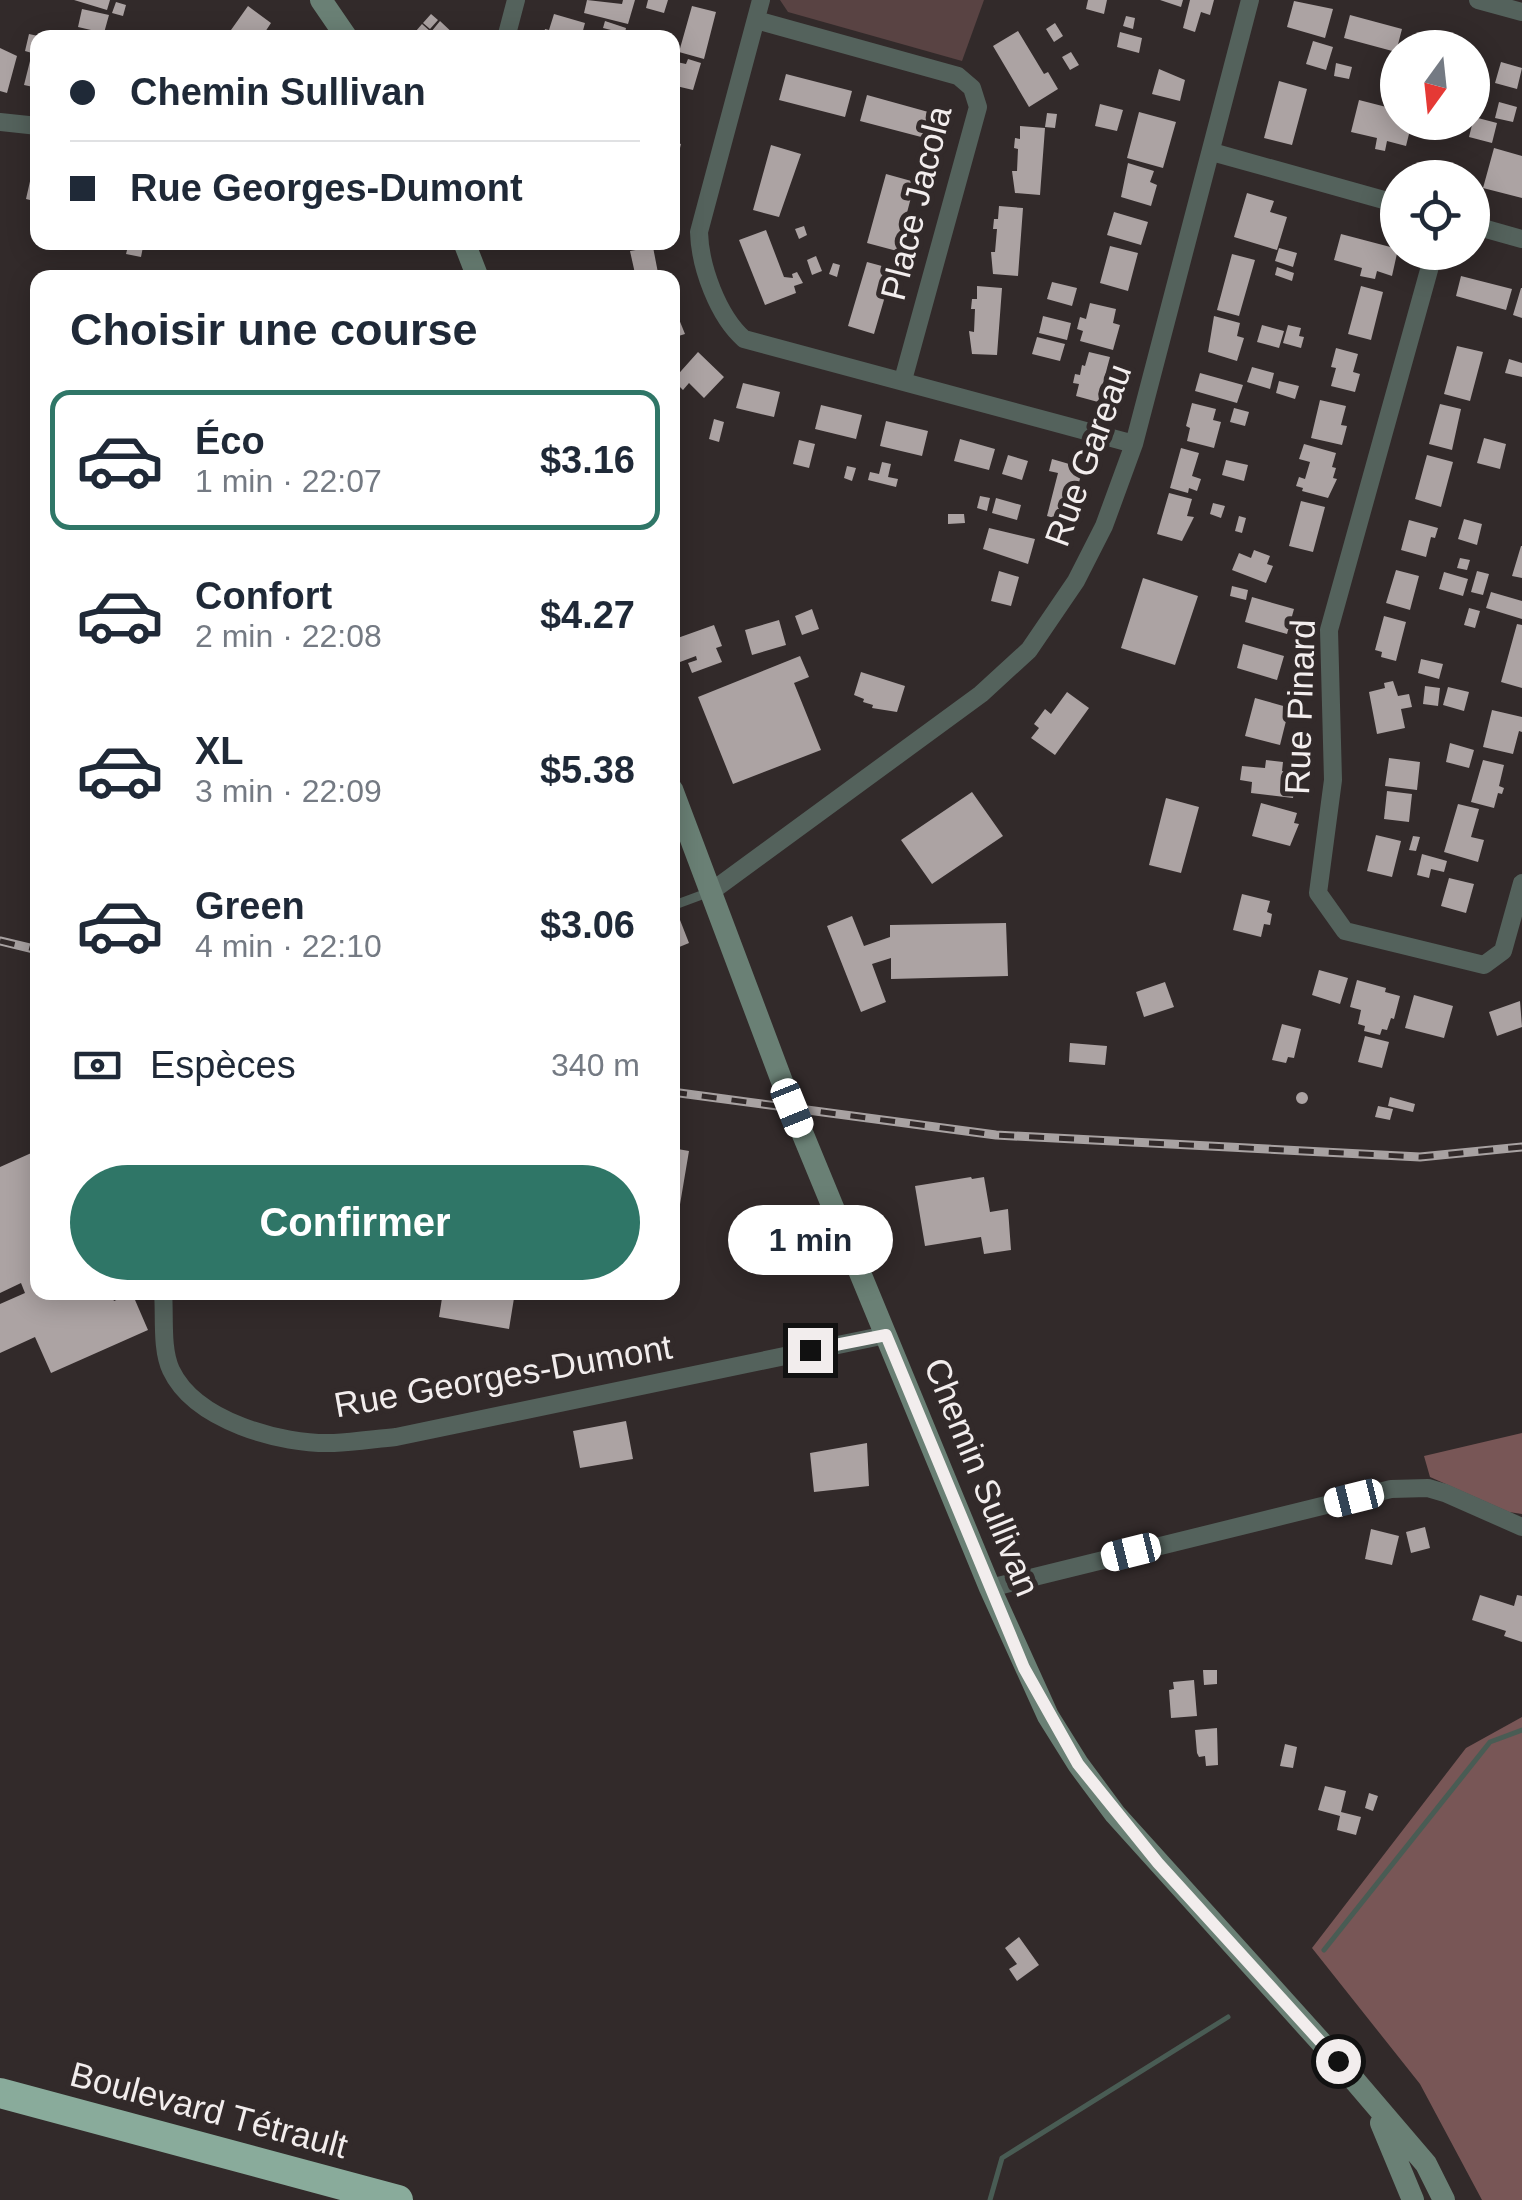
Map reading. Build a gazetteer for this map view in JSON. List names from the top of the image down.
{
  "streets": {
    "highway": ["Boulevard Tétrault"],
    "main road": ["Chemin Sullivan"],
    "street": [
      "Place Jacola",
      "Rue Gareau",
      "Rue Pinard",
      "Rue Georges-Dumont"
    ]
  },
  "crossings": [
    ["Rue Gareau", "Chemin Sullivan"],
    ["Rue Georges-Dumont", "Chemin Sullivan"]
  ],
  "north": "bottom",
  "page": {
    "banner": ["Chemin Sullivan", "Rue Georges-Dumont"],
    "heading": "Choisir une course",
    "list": [
      {
        "name": "Éco",
        "note": "1 min · 22:07",
        "value": "$3.16"
      },
      {
        "name": "Confort",
        "note": "2 min · 22:08",
        "value": "$4.27"
      },
      {
        "name": "XL",
        "note": "3 min · 22:09",
        "value": "$5.38"
      },
      {
        "name": "Green",
        "note": "4 min · 22:10",
        "value": "$3.06"
      }
    ],
    "pay": ["Espèces", "340 m"],
    "buttons": "Confirmer",
    "bubble": "1 min"
  }
}
